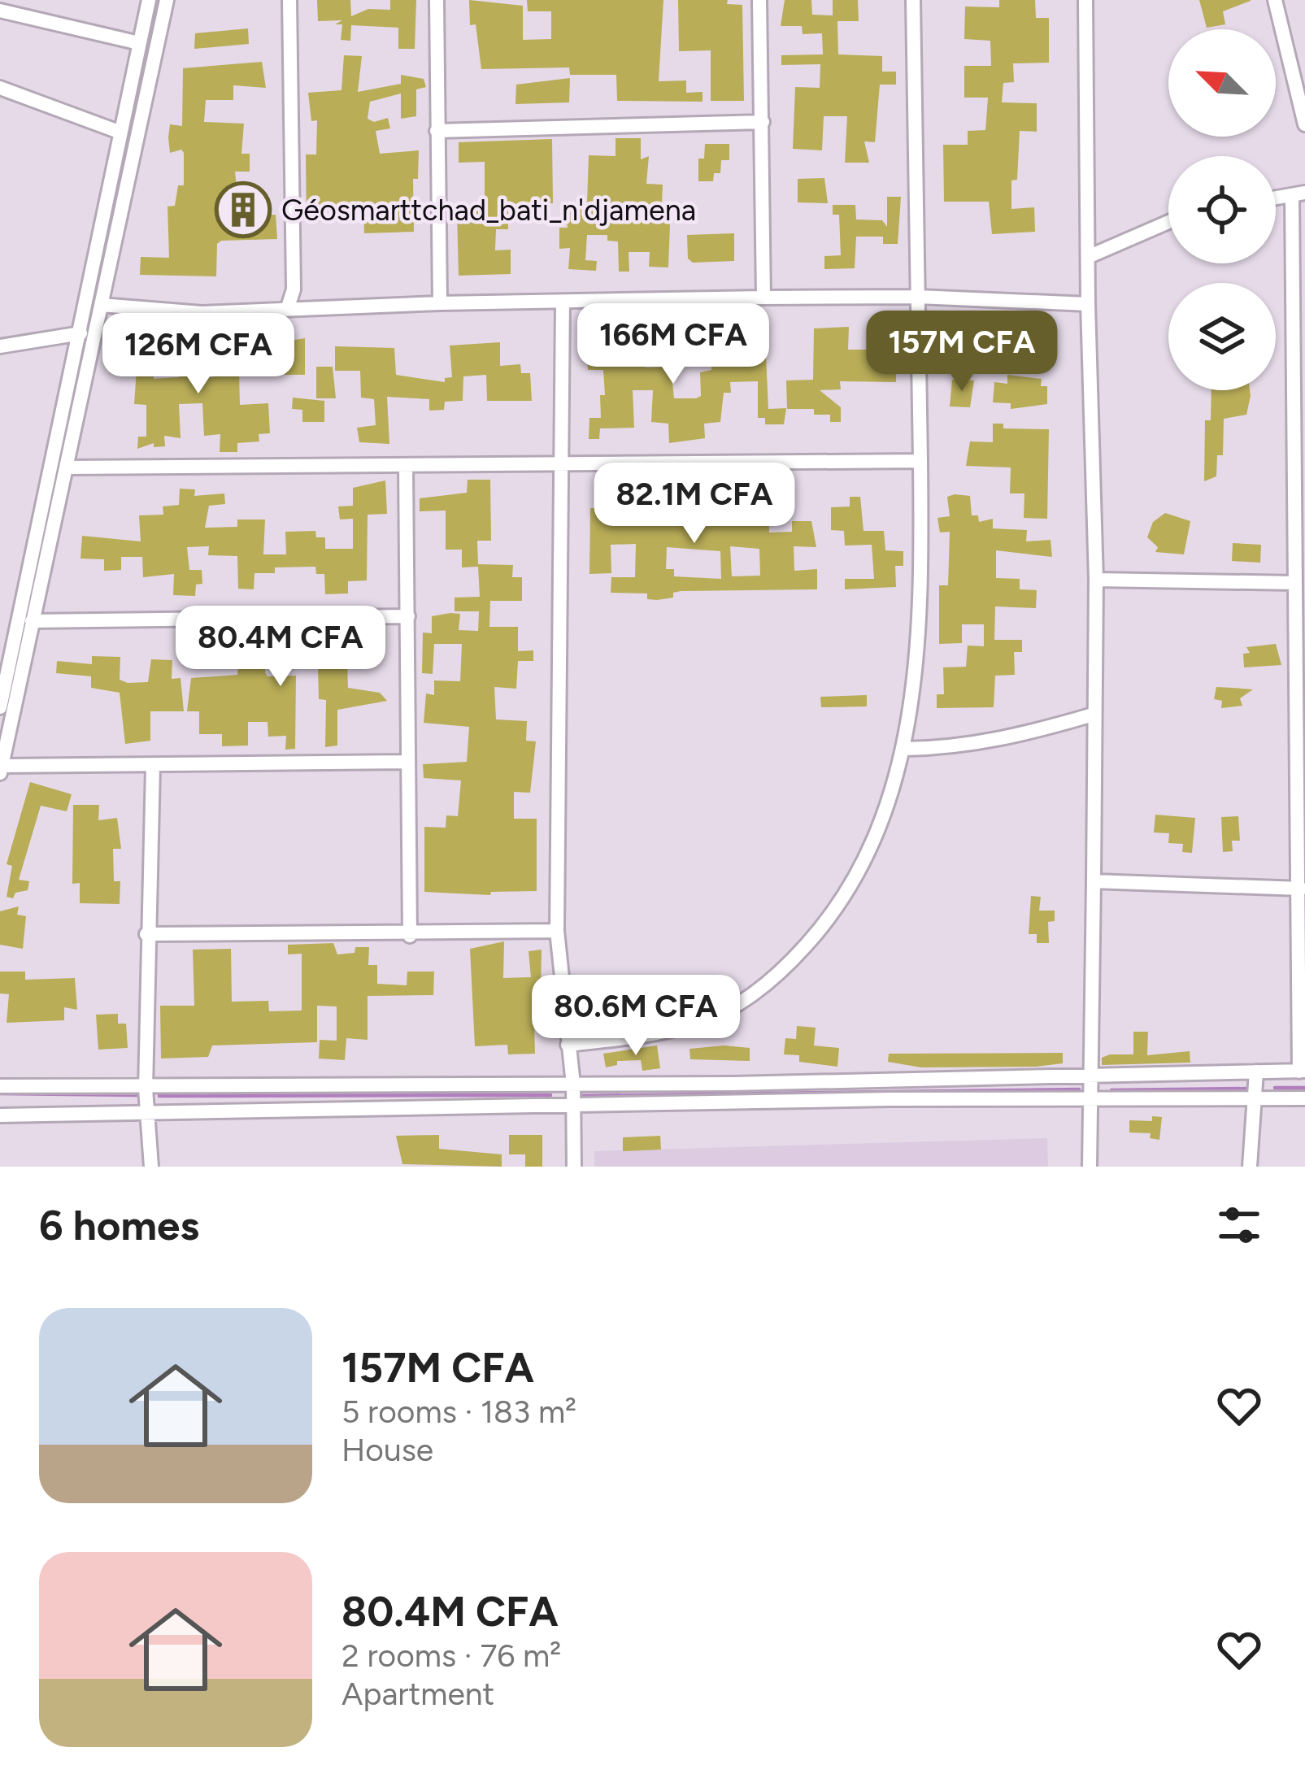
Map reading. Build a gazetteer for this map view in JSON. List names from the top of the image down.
{
  "places": {
    "building": ["Géosmarttchad_bati_n'djamena"]
  },
  "north": "top left",
  "page": {
    "price": [
      "166M CFA",
      "157M CFA",
      "126M CFA",
      "82.1M CFA",
      "80.4M CFA",
      "80.6M CFA"
    ],
    "heading": "6 homes",
    "list": [
      {
        "name": "157M CFA",
        "note": "5 rooms · 183 m² · House"
      },
      {
        "name": "80.4M CFA",
        "note": "2 rooms · 76 m² · Apartment"
      }
    ]
  }
}
